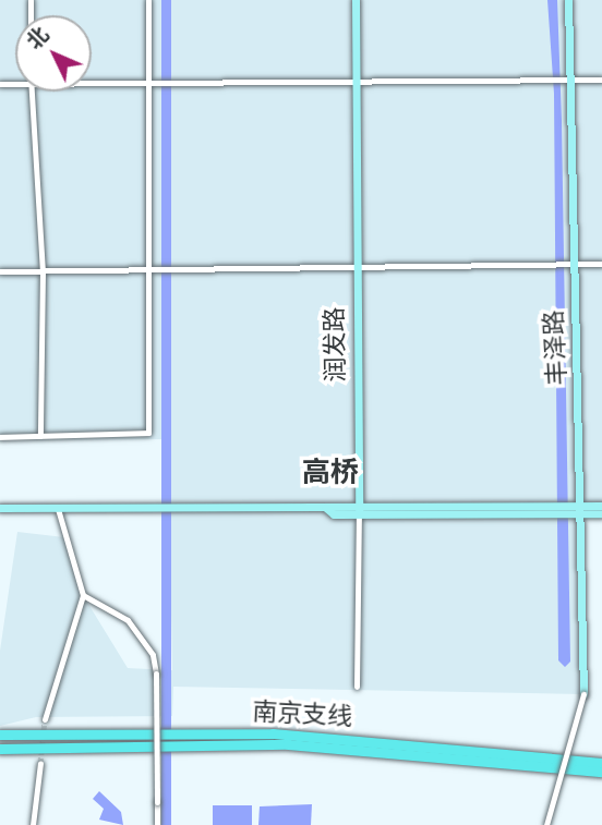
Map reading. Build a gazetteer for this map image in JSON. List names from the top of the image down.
{
  "streets": {
    "highway": ["南京支线"],
    "main road": ["润发路", "丰泽路"]
  },
  "districts": ["高桥"],
  "north": "top left"
}
